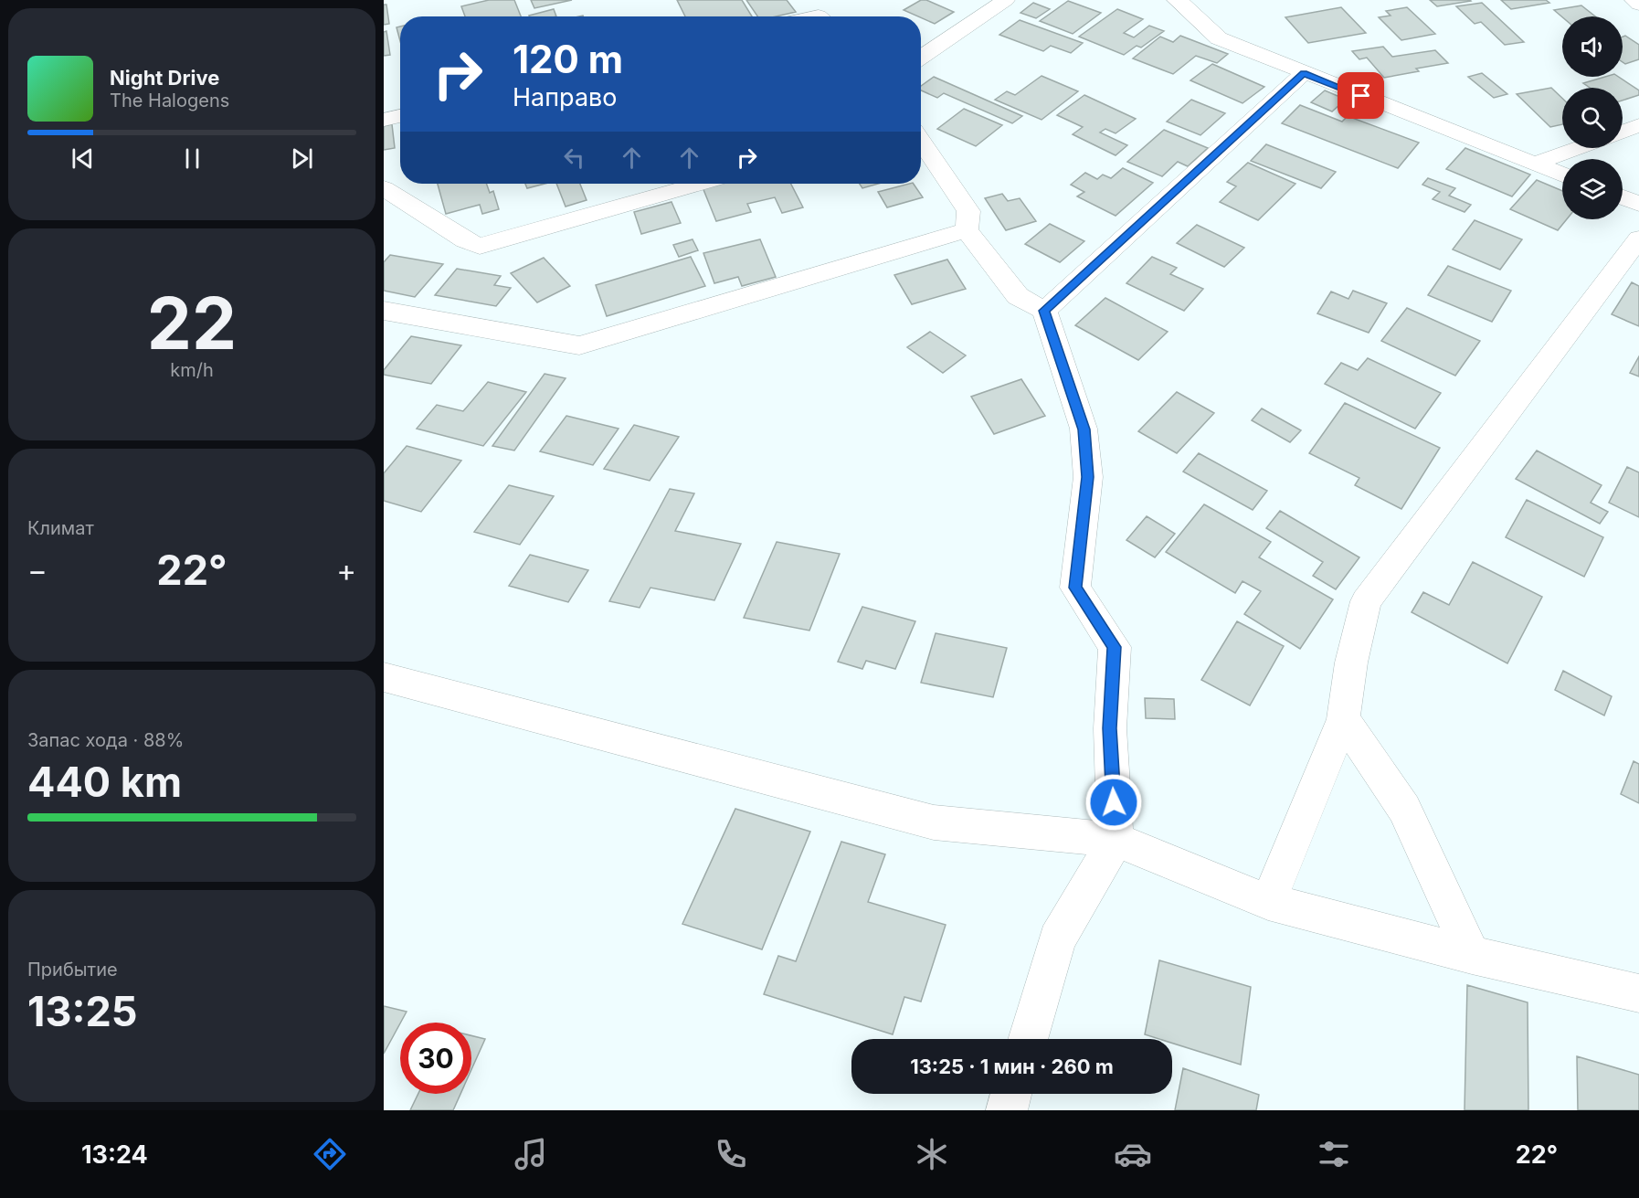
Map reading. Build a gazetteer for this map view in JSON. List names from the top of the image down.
{
  "page": {
    "turn": ["120 m", "Направо"],
    "song": ["Night Drive", "The Halogens"],
    "tile": [
      ["22", "km/h"],
      "Климат",
      ["Запас хода · 88%", "440 km"],
      ["Прибытие", "13:25"]
    ],
    "heat": ["−", "22°", "+"],
    "limit": "30",
    "trip": "13:25 · 1 мин · 260 m",
    "tabs": ["13:24", "22°"]
  }
}
